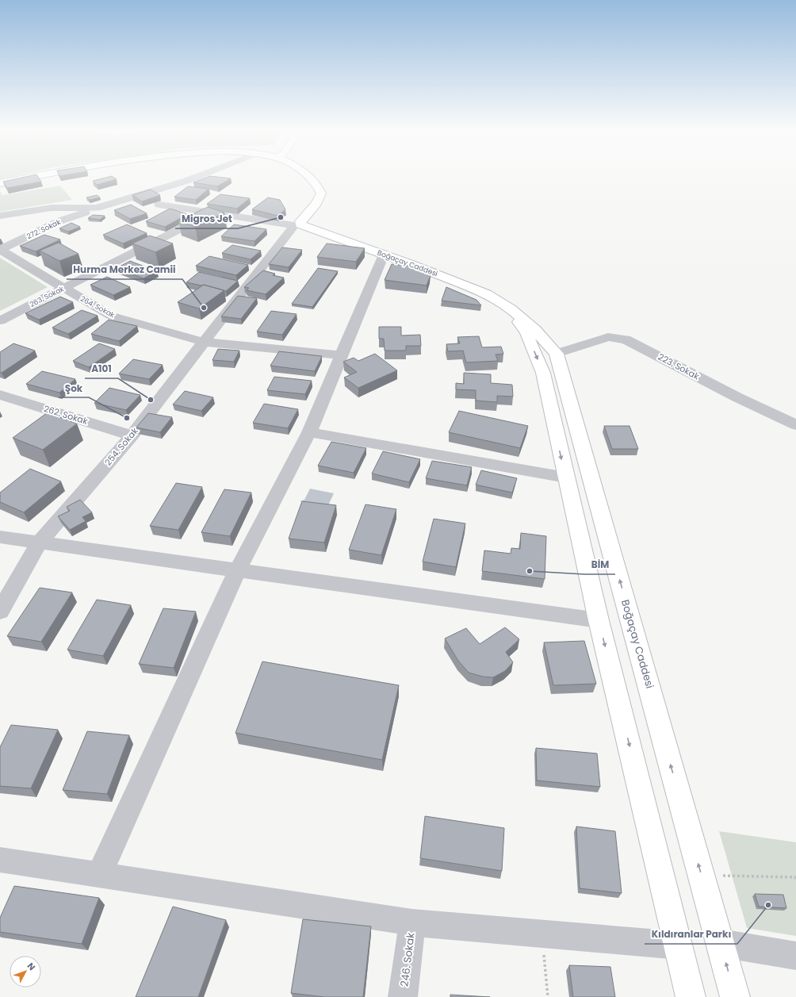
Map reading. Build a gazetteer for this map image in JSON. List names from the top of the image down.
{
  "streets": {
    "main road": ["Boğaçay Caddesi"],
    "street": [
      "272. Sokak",
      "263. Sokak",
      "264. Sokak",
      "223. Sokak",
      "262. Sokak",
      "254. Sokak",
      "246. Sokak"
    ]
  },
  "crossings": [
    ["272. Sokak", "264. Sokak"],
    ["Boğaçay Caddesi", "223. Sokak"],
    ["Boğaçay Caddesi", "254. Sokak"],
    ["263. Sokak", "264. Sokak"],
    ["264. Sokak", "254. Sokak"],
    ["262. Sokak", "254. Sokak"]
  ],
  "places": [
    "Migros Jet",
    "Hurma Merkez Camii",
    "A101",
    "Şok",
    "BİM",
    "Kıldıranlar Parkı"
  ],
  "north": "top right"
}
